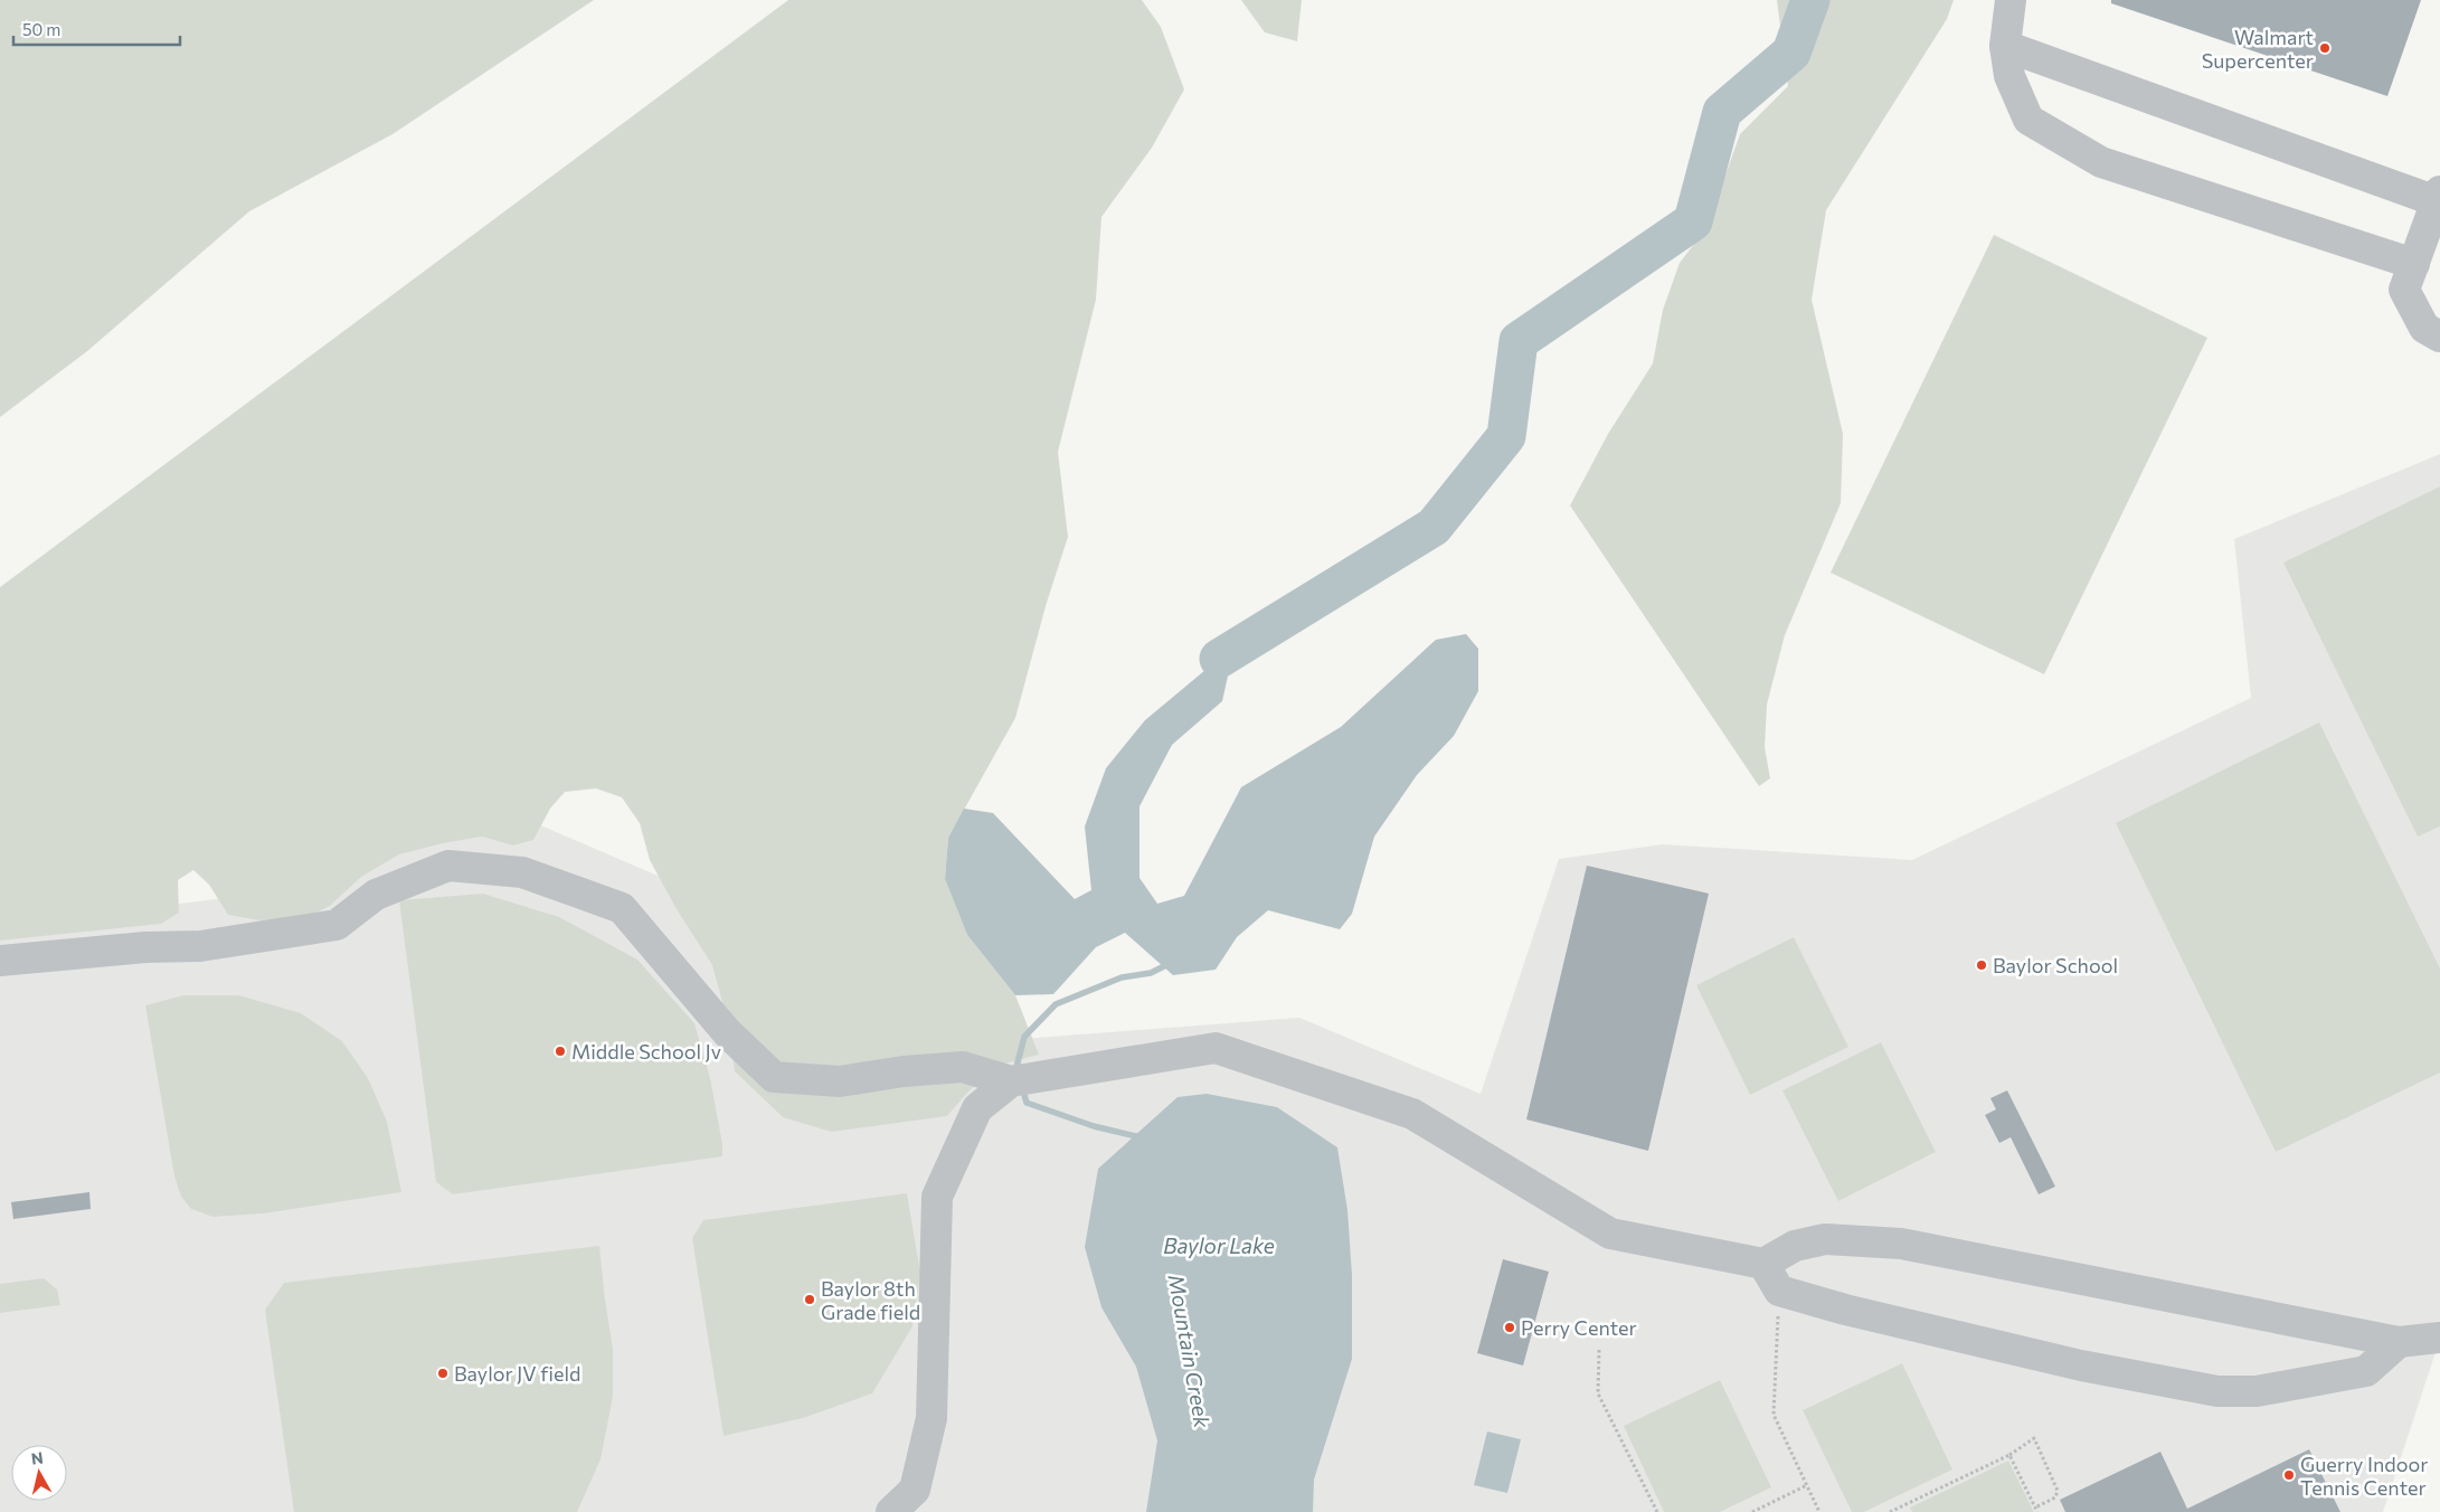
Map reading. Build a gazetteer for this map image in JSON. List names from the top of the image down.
{
  "water": ["Baylor Lake", "Mountain Creek"],
  "places": [
    "Walmart Supercenter",
    "Baylor School",
    "Middle School Jv",
    "Baylor 8th Grade field",
    "Perry Center",
    "Baylor JV field",
    "Guerry Indoor Tennis Center"
  ],
  "scale_bar": "50 m",
  "north": "top"
}
